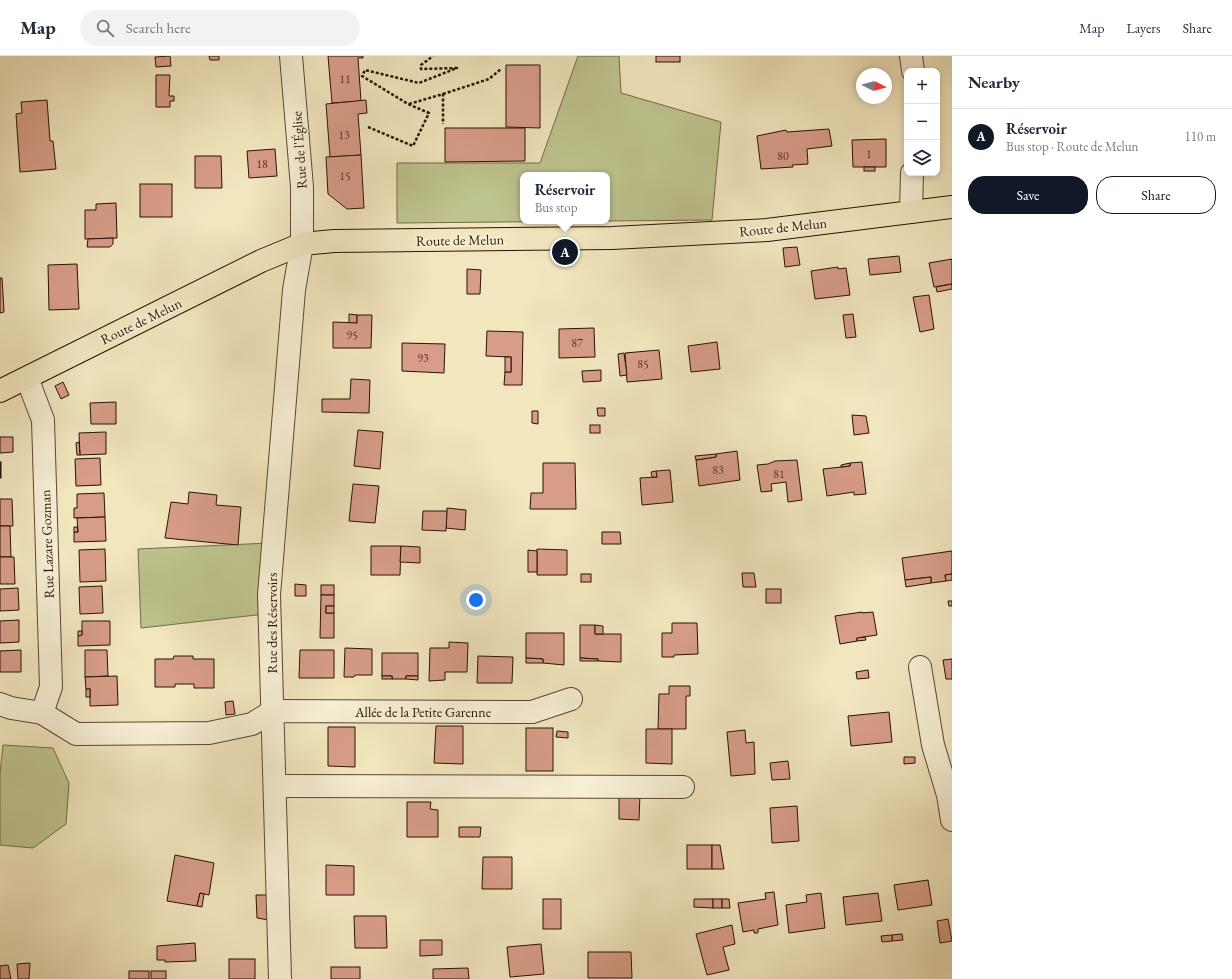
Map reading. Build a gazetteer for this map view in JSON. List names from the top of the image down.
{
  "streets": {
    "main road": ["Route de Melun"],
    "street": [
      "Rue de l'Église",
      "Rue Lazare Gozman",
      "Rue des Réservoirs",
      "Allée de la Petite Garenne"
    ]
  },
  "crossings": [
    ["Rue de l'Église", "Route de Melun"],
    ["Rue de l'Église", "Rue des Réservoirs"],
    ["Route de Melun", "Rue Lazare Gozman"],
    ["Route de Melun", "Rue des Réservoirs"],
    ["Rue des Réservoirs", "Allée de la Petite Garenne"]
  ],
  "house_numbers": [
    "11",
    "13",
    "1",
    "80",
    "18",
    "15",
    "95",
    "87",
    "93",
    "85",
    "83",
    "81"
  ],
  "north": "right",
  "page": {
    "header": "Map",
    "search": "Search here",
    "nav": ["Map", "Layers", "Share"],
    "heading": "Nearby",
    "map_buttons": ["+", "−"],
    "list": [
      {
        "mark": "A",
        "name": "Réservoir",
        "note": "Bus stop · Route de Melun",
        "value": "110 m"
      }
    ],
    "buttons": ["Save", "Share"],
    "popup": ["Réservoir", "Bus stop"],
    "pins": "A"
  }
}
